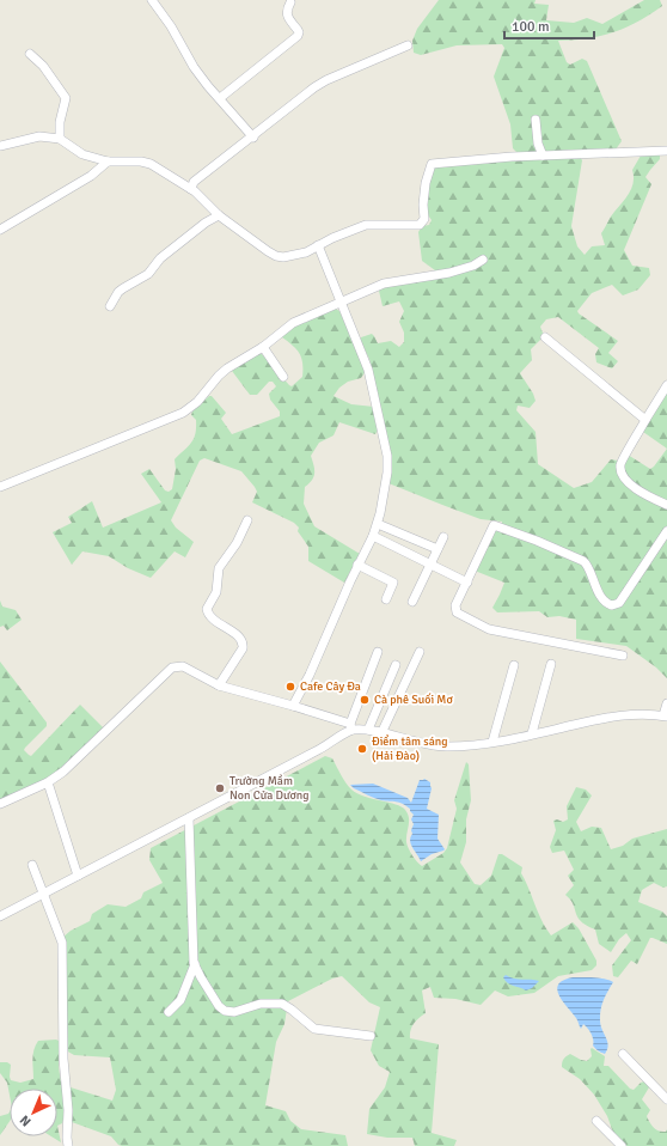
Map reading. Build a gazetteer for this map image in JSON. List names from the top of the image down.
{
  "places": [
    "Cafe Cây Đa",
    "Cà phê Suối Mơ",
    "Điểm tâm sáng (Hải Đào)",
    "Trường Mầm Non Cửa Dương"
  ],
  "scale_bar": "100 m",
  "north": "bottom left"
}
